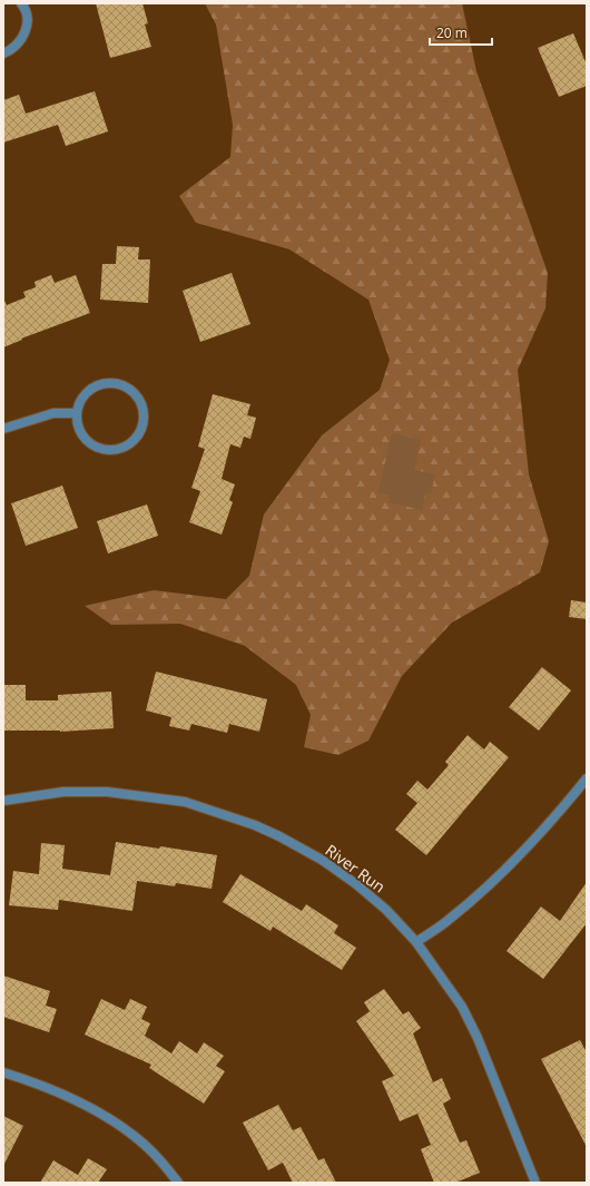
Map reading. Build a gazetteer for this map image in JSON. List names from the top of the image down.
{
  "streets": {
    "street": ["River Run"]
  },
  "scale_bar": "20 m"
}
